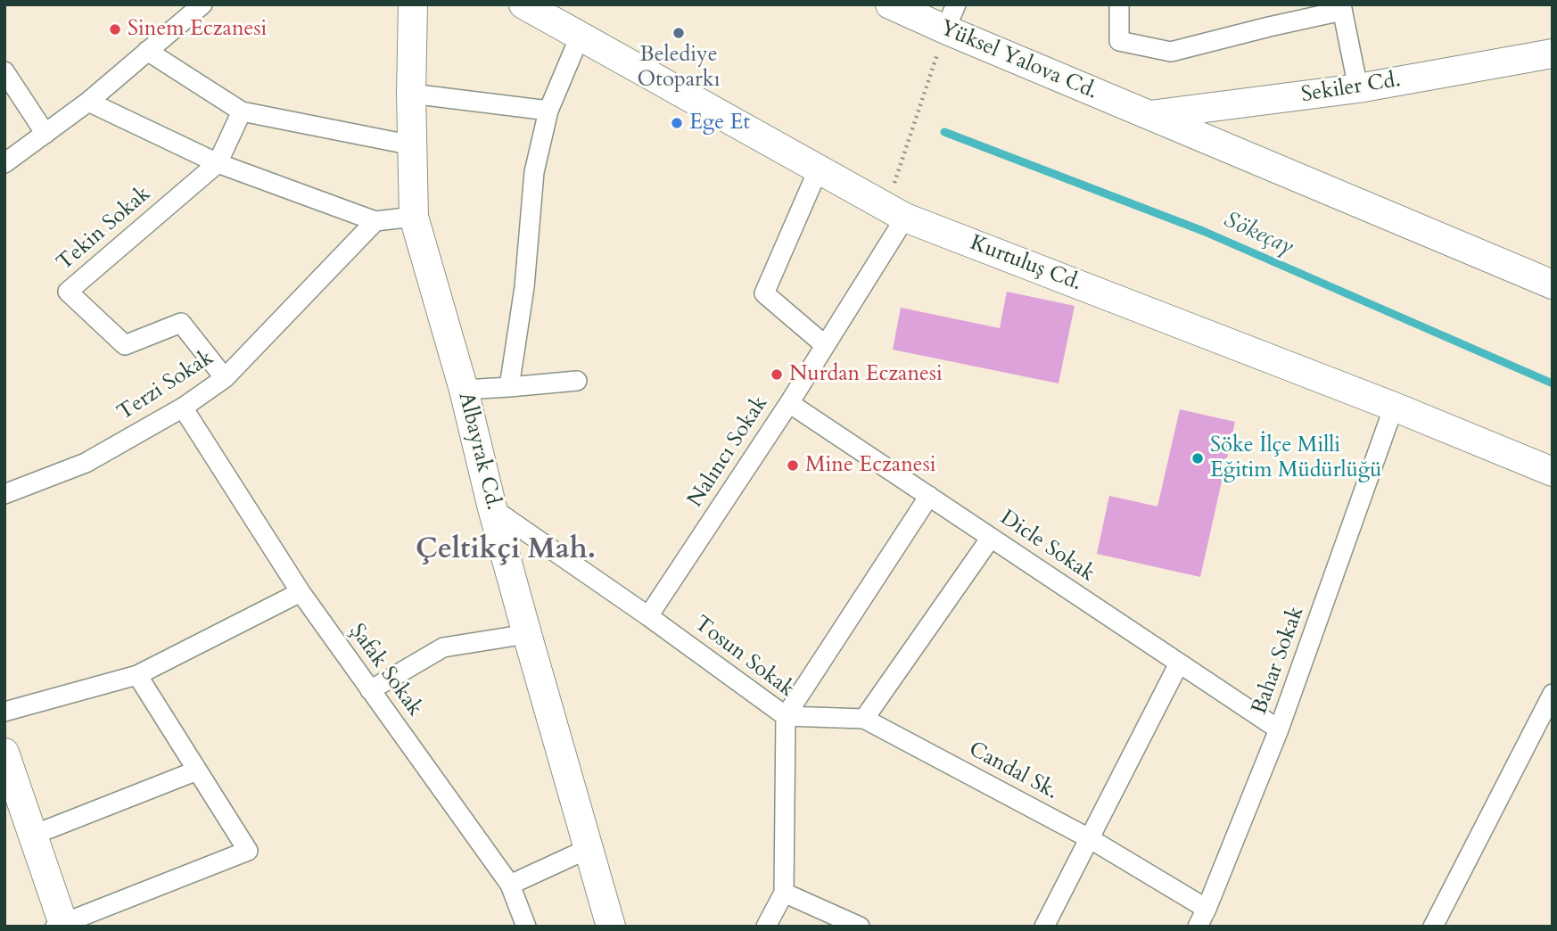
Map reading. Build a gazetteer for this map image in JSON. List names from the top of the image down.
{
  "streets": {
    "main road": [
      "Yüksel Yalova Cd.",
      "Sekiler Cd.",
      "Kurtuluş Cd.",
      "Albayrak Cd."
    ],
    "street": [
      "Tekin Sokak",
      "Terzi Sokak",
      "Nalıncı Sokak",
      "Dicle Sokak",
      "Tosun Sokak",
      "Bahar Sokak",
      "Şafak Sokak",
      "Candal Sk."
    ]
  },
  "crossings": [
    ["Yüksel Yalova Cd.", "Sekiler Cd."],
    ["Tekin Sokak", "Terzi Sokak"],
    ["Kurtuluş Cd.", "Nalıncı Sokak"],
    ["Kurtuluş Cd.", "Bahar Sokak"],
    ["Terzi Sokak", "Şafak Sokak"],
    ["Albayrak Cd.", "Tosun Sokak"],
    ["Nalıncı Sokak", "Dicle Sokak"],
    ["Nalıncı Sokak", "Tosun Sokak"],
    ["Dicle Sokak", "Bahar Sokak"],
    ["Tosun Sokak", "Candal Sk."],
    ["Bahar Sokak", "Candal Sk."]
  ],
  "districts": ["Çeltikçi Mah."],
  "water": ["Sökeçay"],
  "places": [
    "Sinem Eczanesi",
    "Belediye Otoparkı",
    "Ege Et",
    "Nurdan Eczanesi",
    "Söke İlçe Milli Eğitim Müdürlüğü",
    "Mine Eczanesi"
  ]
}
